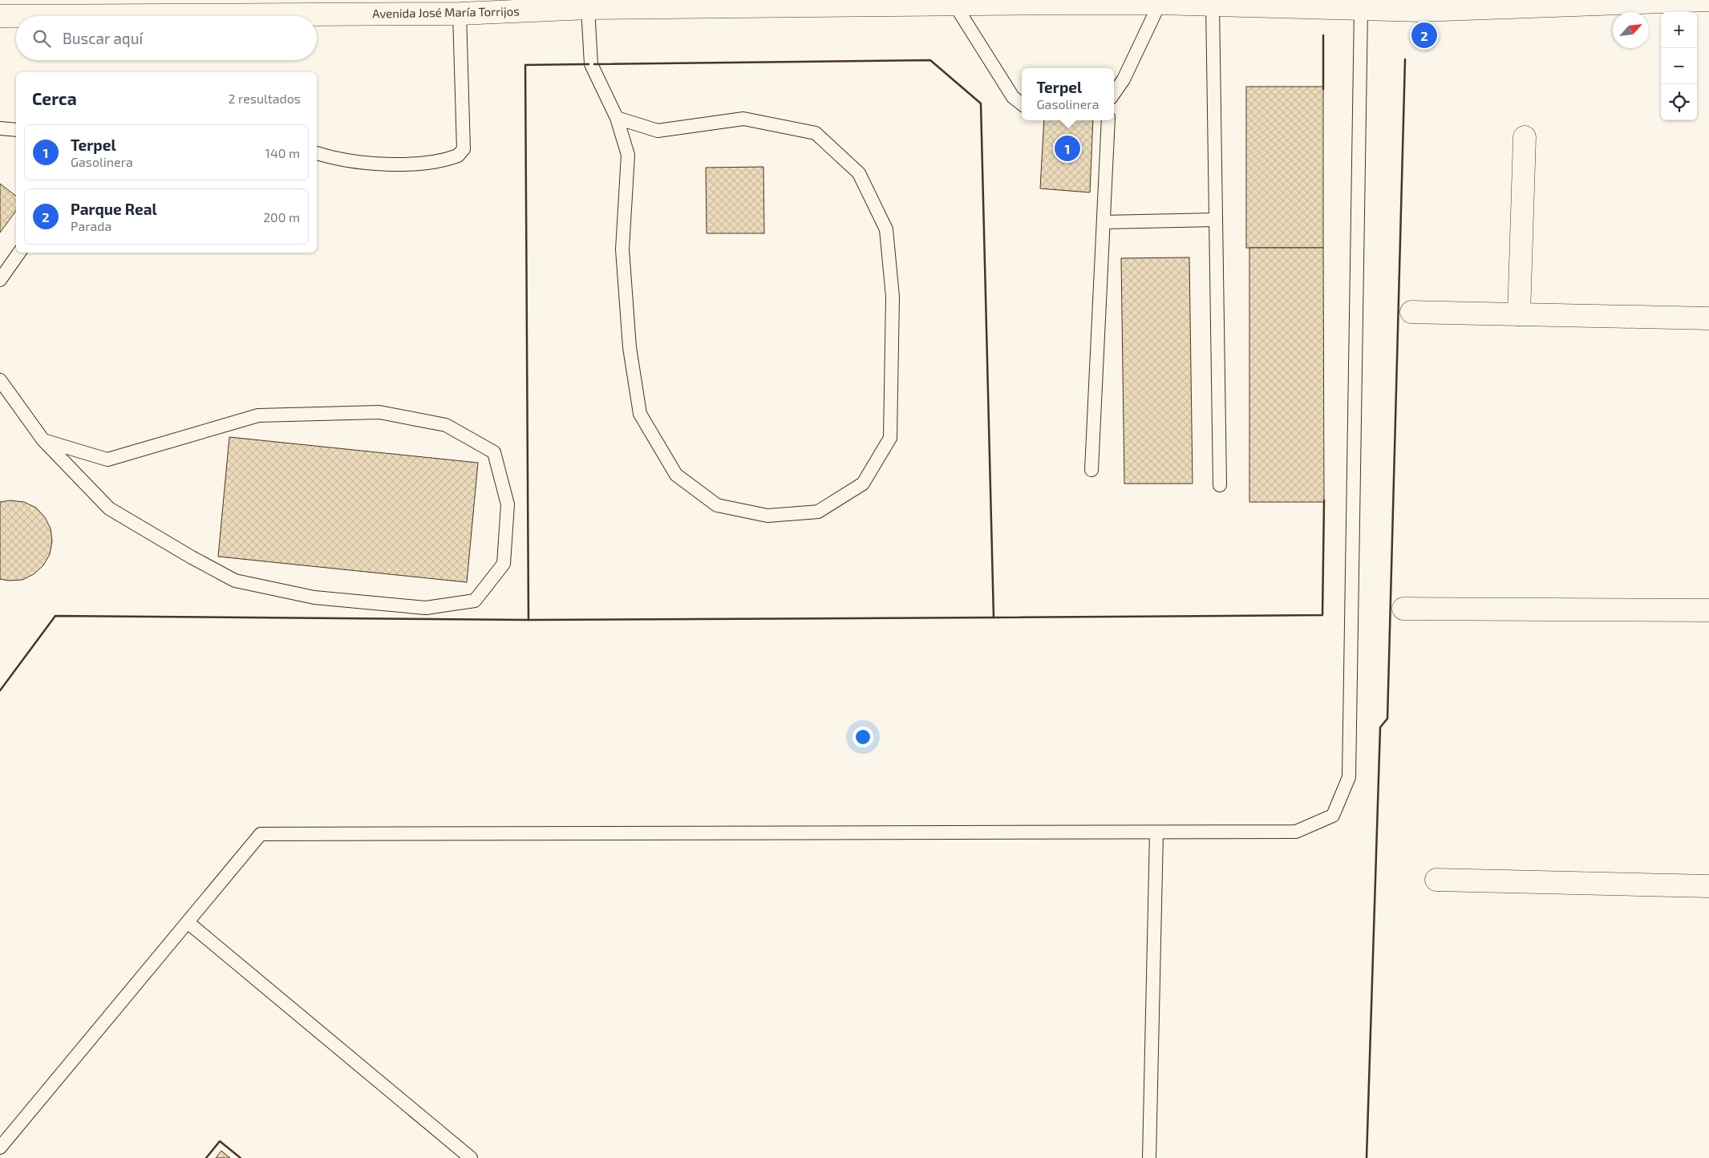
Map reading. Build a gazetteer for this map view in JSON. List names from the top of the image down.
{
  "streets": {
    "main road": ["Avenida José María Torrijos"]
  },
  "north": "top right",
  "page": {
    "map_buttons": ["+", "−"],
    "search": "Buscar aquí",
    "pins": ["2", "1"],
    "popup": ["Terpel", "Gasolinera"],
    "heading": ["Cerca", "2 resultados"],
    "list": [
      {
        "mark": "1",
        "name": "Terpel",
        "note": "Gasolinera",
        "value": "140 m"
      },
      {
        "mark": "2",
        "name": "Parque Real",
        "note": "Parada",
        "value": "200 m"
      }
    ]
  }
}
